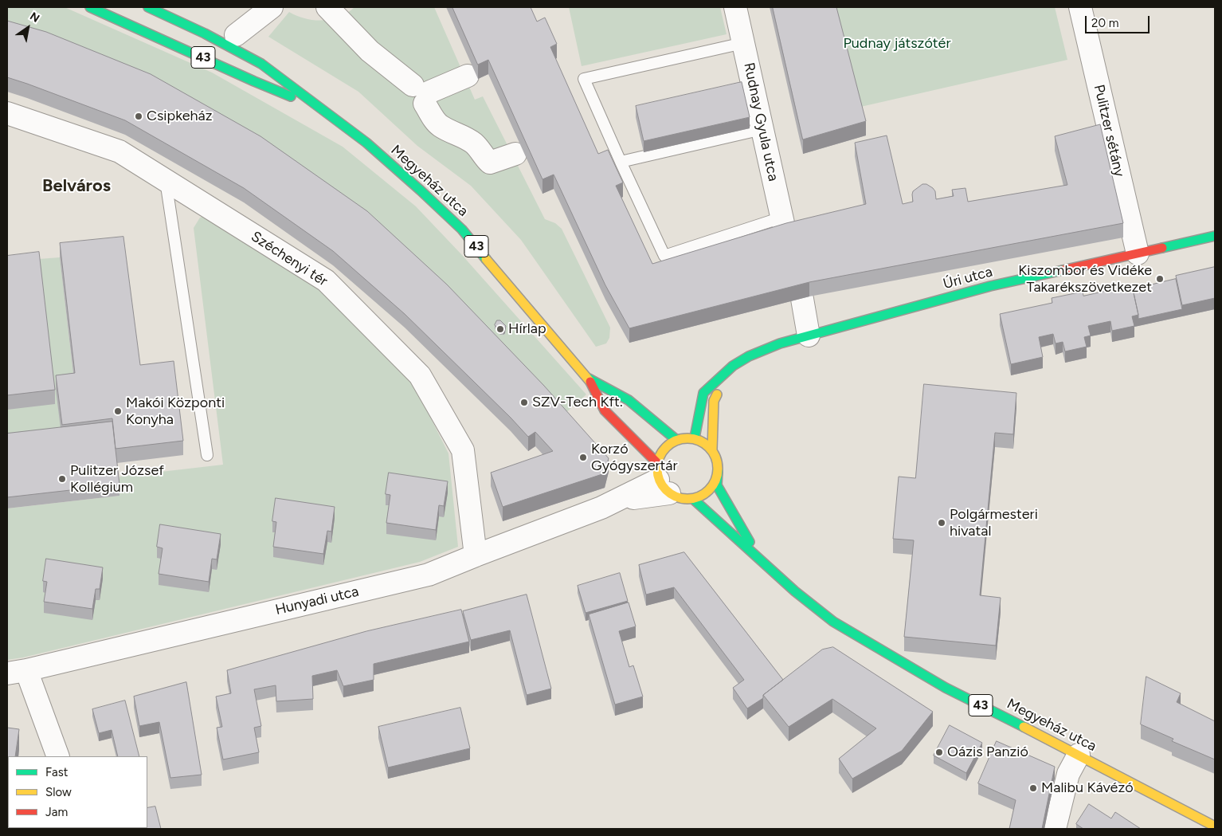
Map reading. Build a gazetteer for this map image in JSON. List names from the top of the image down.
{
  "streets": {
    "main road": ["43", "Megyeház utca", "Úri utca"],
    "street": [
      "Rudnay Gyula utca",
      "Pulitzer sétány",
      "Széchenyi tér",
      "Hunyadi utca"
    ]
  },
  "crossings": [
    ["43", "Megyeház utca"],
    ["43", "Úri utca"],
    ["43", "Hunyadi utca"],
    ["Pulitzer sétány", "Úri utca"],
    ["Széchenyi tér", "Hunyadi utca"],
    ["Úri utca", "Hunyadi utca"]
  ],
  "districts": ["Belváros"],
  "parks": ["Pudnay játszótér"],
  "places": [
    "Csipkeház",
    "Kiszombor és Vidéke Takarékszövetkezet",
    "Hírlap",
    "SZV-Tech Kft.",
    "Makói Központi Konyha",
    "Korzó Gyógyszertár",
    "Pulitzer József Kollégium",
    "Polgármesteri hivatal",
    "Oázis Panzió",
    "Malibu Kávézó"
  ],
  "legend": ["Fast", "Slow", "Jam"],
  "scale_bar": "20 m",
  "north": "top right"
}
